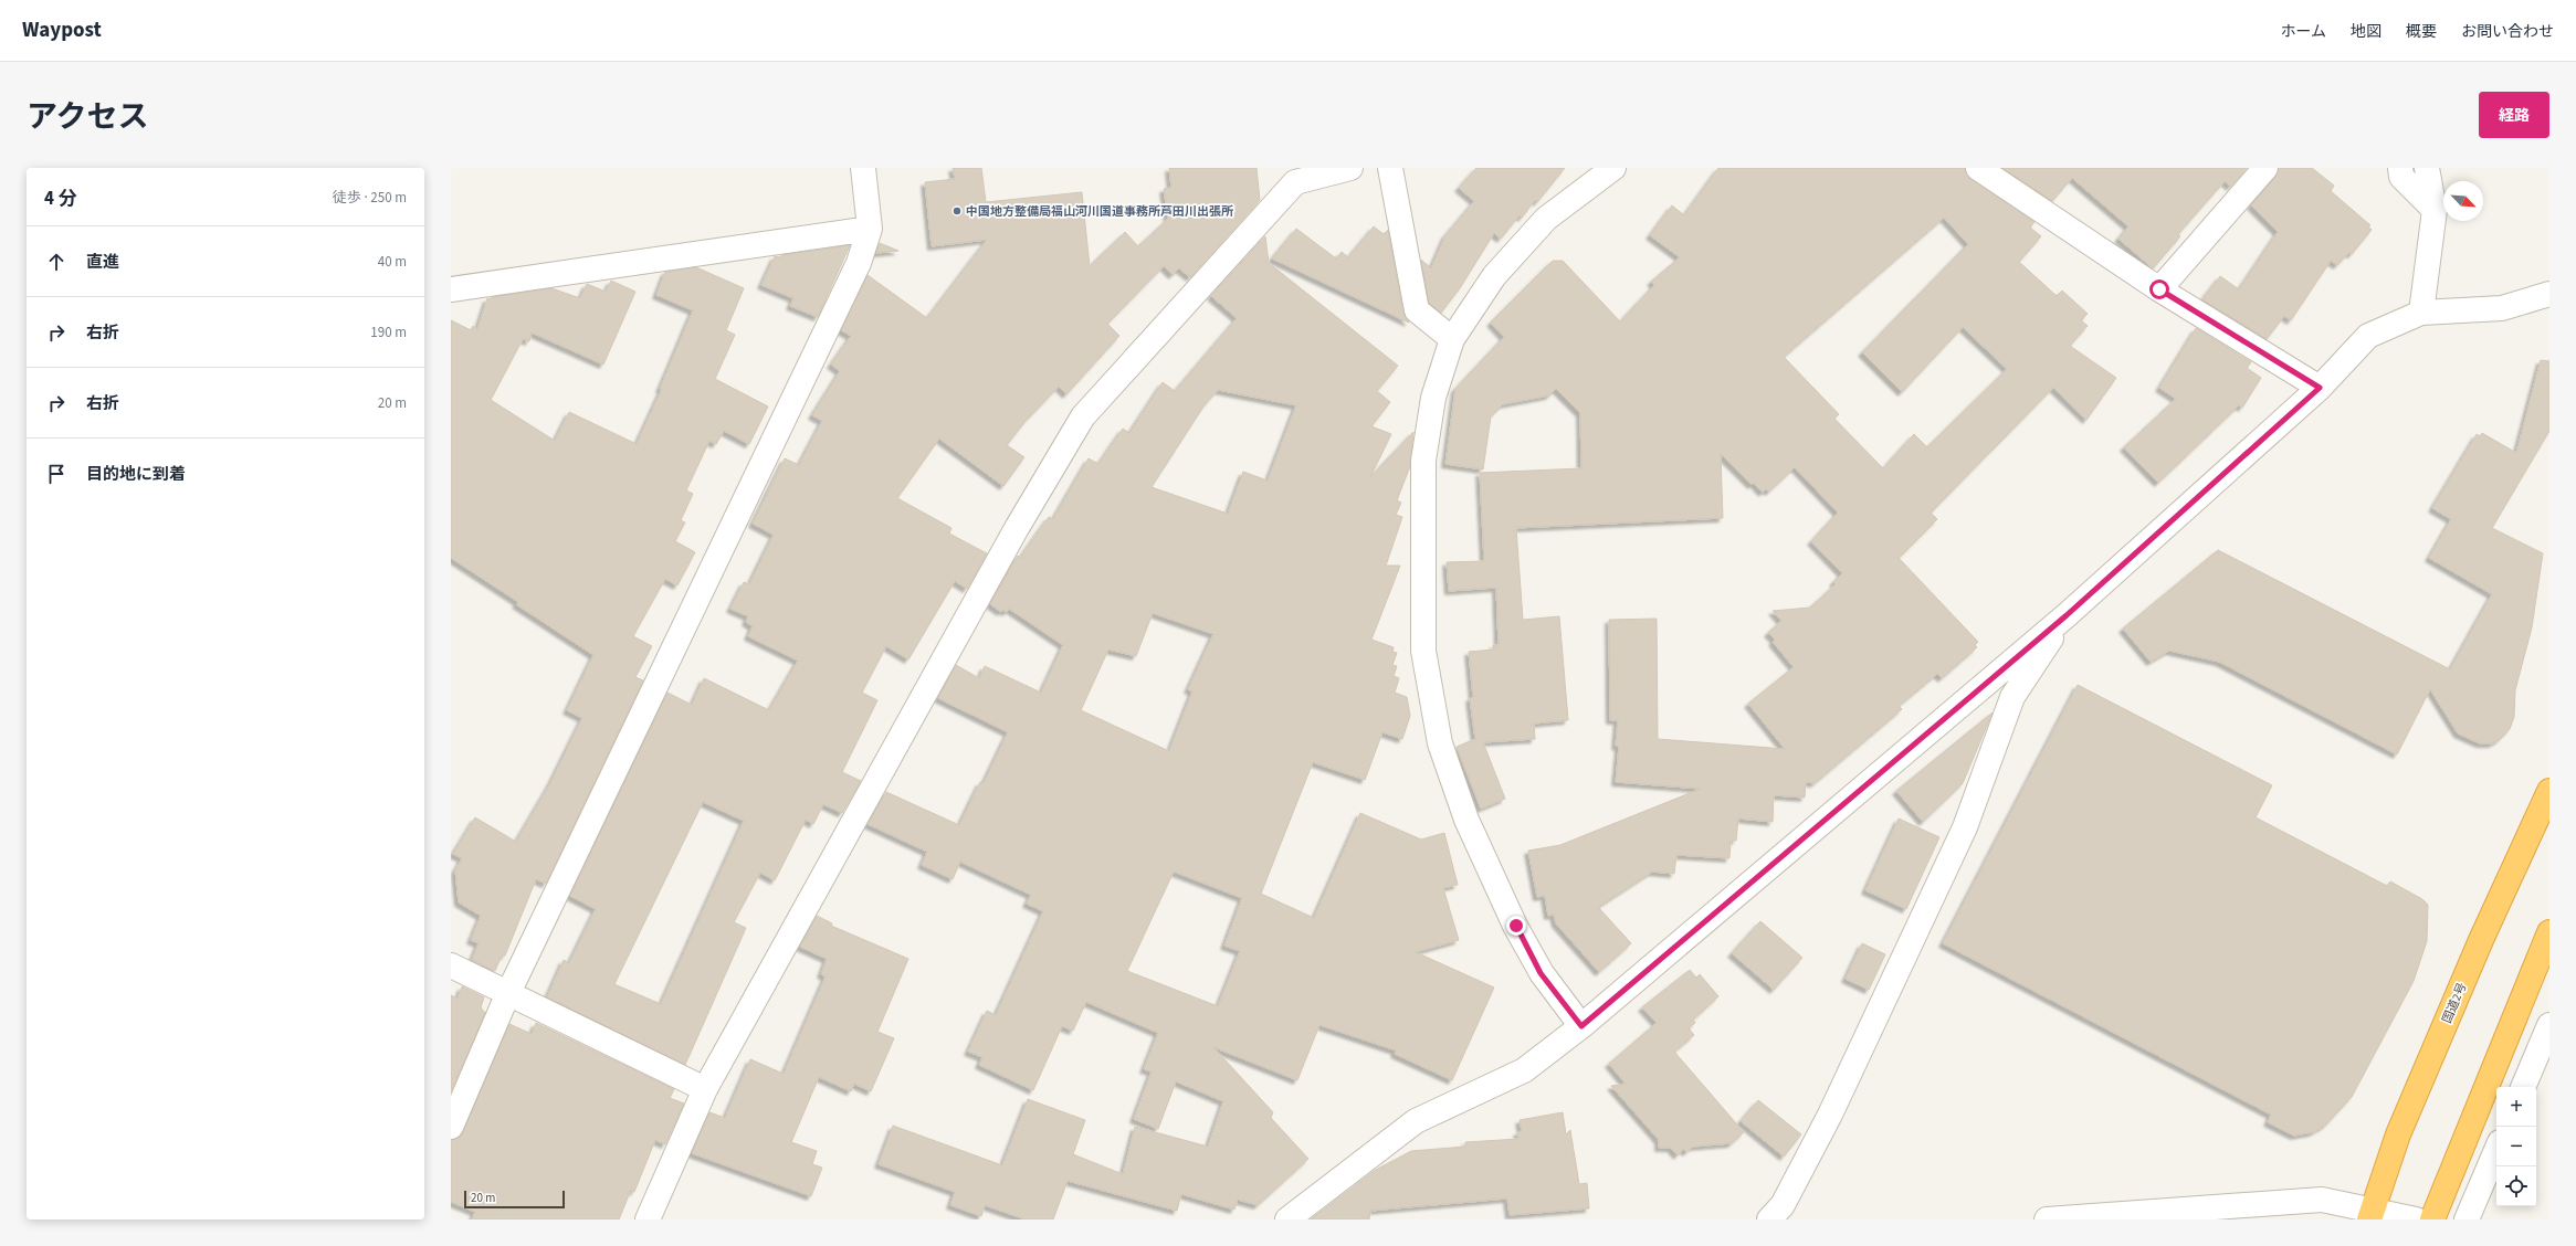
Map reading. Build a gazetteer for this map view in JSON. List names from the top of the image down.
{
  "streets": {
    "highway": ["国道2号"]
  },
  "places": ["中国地方整備局福山河川国道事務所芦田川出張所"],
  "scale_bar": "20 m",
  "north": "bottom right",
  "page": {
    "header": "Waypost",
    "nav": [
      "ホーム",
      "地図",
      "概要",
      "お問い合わせ"
    ],
    "title": "アクセス",
    "buttons": "経路",
    "heading": ["4 分", "徒歩 · 250 m"],
    "list": [
      ["直進", "40 m"],
      ["右折", "190 m"],
      ["右折", "20 m"],
      "目的地に到着"
    ],
    "map_buttons": ["+", "−"],
    "scale": "20 m"
  }
}
